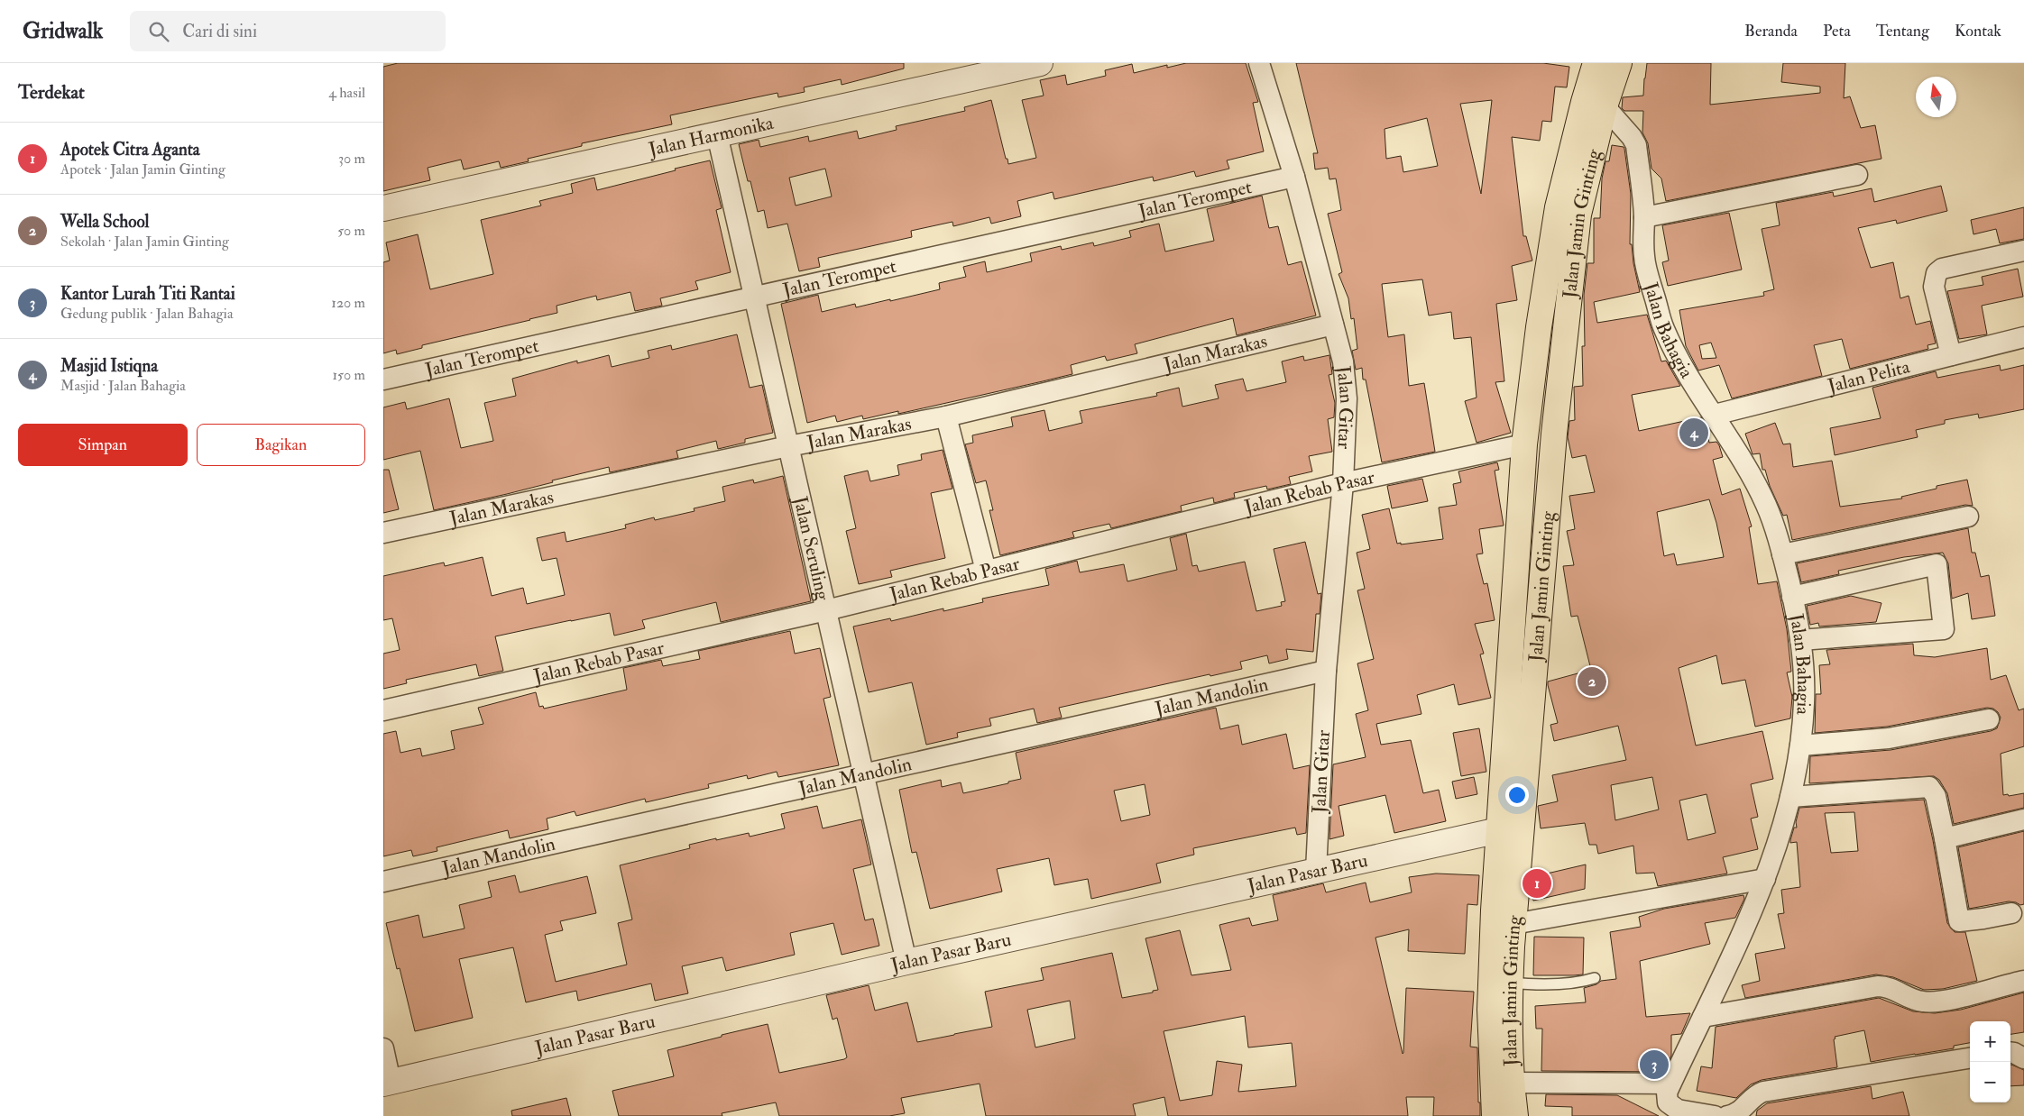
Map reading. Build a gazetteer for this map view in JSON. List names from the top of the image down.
{
  "streets": {
    "main road": ["Jalan Jamin Ginting"],
    "street": [
      "Jalan Harmonika",
      "Jalan Terompet",
      "Jalan Bahagia",
      "Jalan Marakas",
      "Jalan Pelita",
      "Jalan Gitar",
      "Jalan Rebab Pasar",
      "Jalan Seruling",
      "Jalan Mandolin",
      "Jalan Pasar Baru"
    ]
  },
  "crossings": [
    ["Jalan Harmonika", "Jalan Seruling"],
    ["Jalan Terompet", "Jalan Gitar"],
    ["Jalan Terompet", "Jalan Seruling"],
    ["Jalan Jamin Ginting", "Jalan Bahagia"],
    ["Jalan Jamin Ginting", "Jalan Rebab Pasar"],
    ["Jalan Jamin Ginting", "Jalan Pasar Baru"],
    ["Jalan Bahagia", "Jalan Pelita"],
    ["Jalan Marakas", "Jalan Gitar"],
    ["Jalan Marakas", "Jalan Seruling"],
    ["Jalan Gitar", "Jalan Rebab Pasar"],
    ["Jalan Gitar", "Jalan Mandolin"],
    ["Jalan Gitar", "Jalan Pasar Baru"],
    ["Jalan Rebab Pasar", "Jalan Seruling"],
    ["Jalan Seruling", "Jalan Mandolin"],
    ["Jalan Seruling", "Jalan Pasar Baru"]
  ],
  "north": "top",
  "page": {
    "header": "Gridwalk",
    "search": "Cari di sini",
    "nav": [
      "Beranda",
      "Peta",
      "Tentang",
      "Kontak"
    ],
    "heading": ["Terdekat", "4 hasil"],
    "list": [
      {
        "mark": "1",
        "name": "Apotek Citra Aganta",
        "note": "Apotek · Jalan Jamin Ginting",
        "value": "30 m"
      },
      {
        "mark": "2",
        "name": "Wella School",
        "note": "Sekolah · Jalan Jamin Ginting",
        "value": "50 m"
      },
      {
        "mark": "3",
        "name": "Kantor Lurah Titi Rantai",
        "note": "Gedung publik · Jalan Bahagia",
        "value": "120 m"
      },
      {
        "mark": "4",
        "name": "Masjid Istiqna",
        "note": "Masjid · Jalan Bahagia",
        "value": "150 m"
      }
    ],
    "buttons": ["Simpan", "Bagikan"],
    "pins": [
      "4",
      "2",
      "1",
      "3"
    ],
    "map_buttons": ["+", "−"]
  }
}
